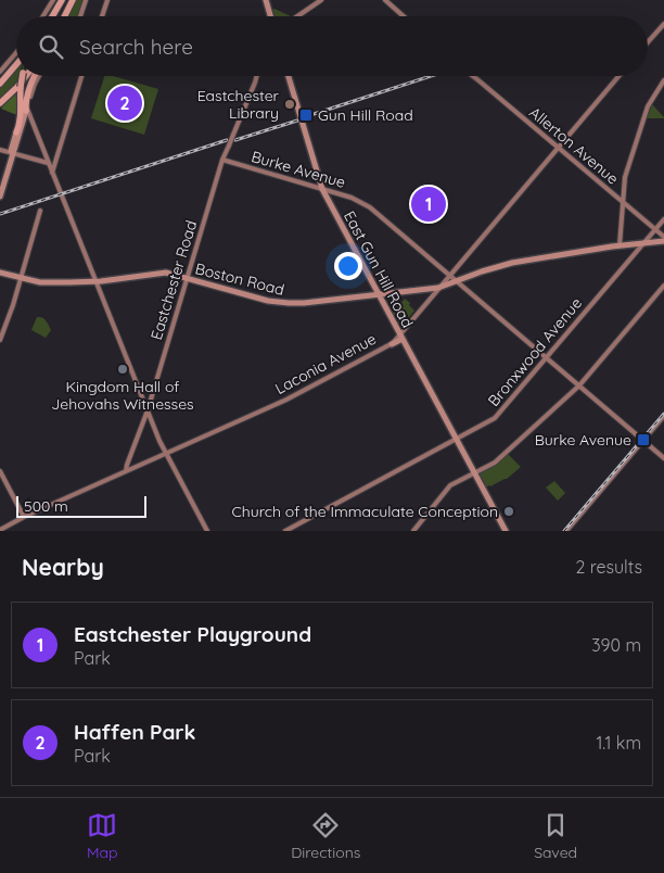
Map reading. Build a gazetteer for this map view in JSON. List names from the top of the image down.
{
  "streets": {
    "main road": ["East Gun Hill Road", "Boston Road"],
    "street": [
      "Allerton Avenue",
      "Burke Avenue",
      "Eastchester Road",
      "Bronxwood Avenue",
      "Laconia Avenue"
    ]
  },
  "crossings": [
    ["Allerton Avenue", "Bronxwood Avenue"],
    ["Burke Avenue", "East Gun Hill Road"],
    ["Burke Avenue", "Boston Road"],
    ["Burke Avenue", "Eastchester Road"],
    ["Burke Avenue", "Bronxwood Avenue"],
    ["East Gun Hill Road", "Boston Road"],
    ["East Gun Hill Road", "Bronxwood Avenue"],
    ["Boston Road", "Eastchester Road"],
    ["Boston Road", "Bronxwood Avenue"],
    ["Eastchester Road", "Laconia Avenue"]
  ],
  "places": {
    "other": ["Eastchester Library", "Kingdom Hall of Jehovahs Witnesses", "Church of the Immaculate Conception"],
    "transit": ["Gun Hill Road", "Burke Avenue"]
  },
  "scale_bar": "500 m",
  "page": {
    "search": "Search here",
    "pins": ["2", "1"],
    "scale": "500 m",
    "heading": ["Nearby", "2 results"],
    "list": [
      {
        "mark": "1",
        "name": "Eastchester Playground",
        "note": "Park",
        "value": "390 m"
      },
      {
        "mark": "2",
        "name": "Haffen Park",
        "note": "Park",
        "value": "1.1 km"
      }
    ],
    "nav": ["Map", "Directions", "Saved"]
  }
}
